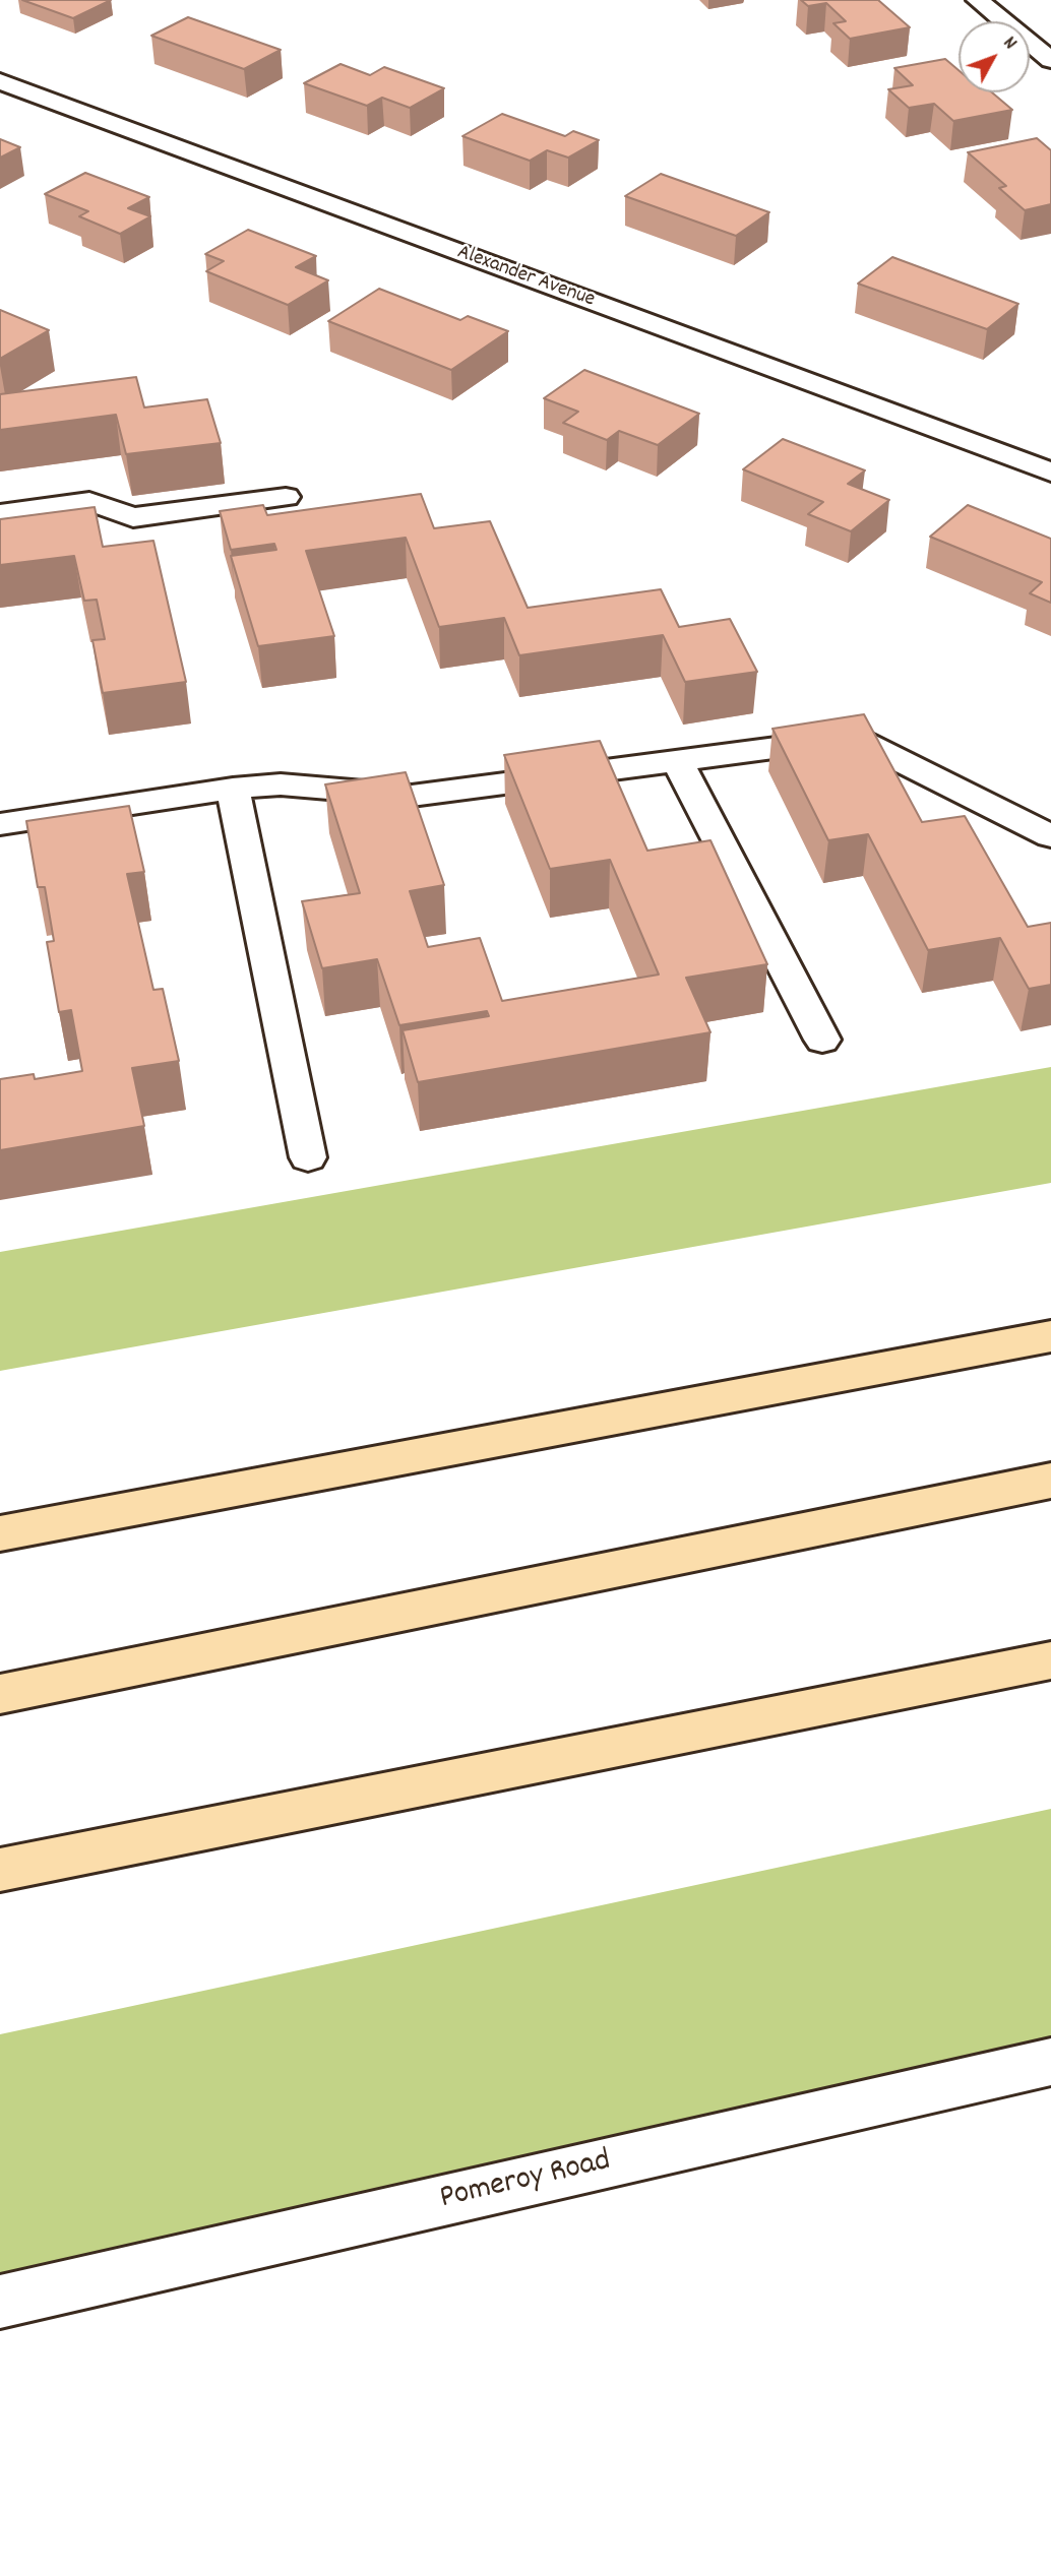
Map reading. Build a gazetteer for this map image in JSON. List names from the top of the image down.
{
  "streets": {
    "street": ["Alexander Avenue", "Pomeroy Road"]
  },
  "north": "top right"
}
